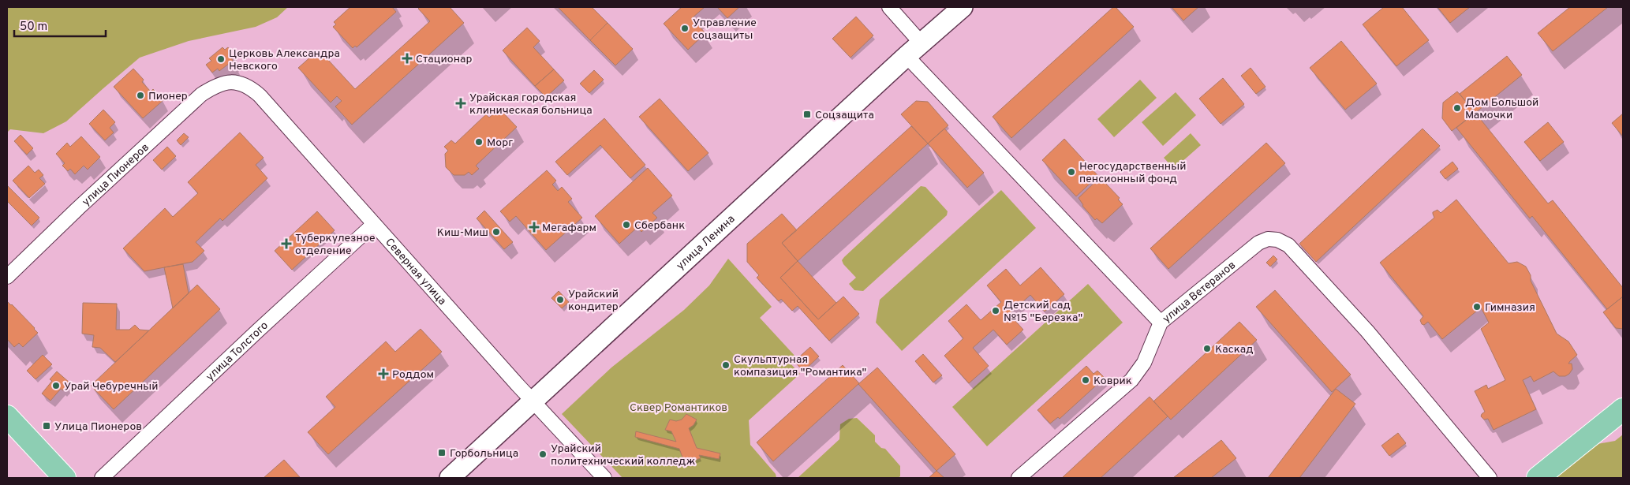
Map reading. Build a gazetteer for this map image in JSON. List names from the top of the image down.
{
  "streets": {
    "main road": ["улица Ленина"],
    "street": [
      "улица Пионеров",
      "Северная улица",
      "улица Ветеранов",
      "улица Толстого"
    ]
  },
  "crossings": [
    ["улица Пионеров", "Северная улица"],
    ["улица Ленина", "Северная улица"],
    ["улица Ленина", "улица Ветеранов"],
    ["Северная улица", "улица Толстого"]
  ],
  "parks": ["Сквер Романтиков"],
  "places": {
    "other": [
      "Управление соцзащиты",
      "Церковь Александра Невского",
      "Пионер",
      "Дом Большой Мамочки",
      "Морг",
      "Негосударственный пенсионный фонд",
      "Сбербанк",
      "Киш-Миш",
      "Урайский кондитер",
      "Гимназия",
      "Детский сад №15 \"Березка\"",
      "Каскад",
      "Скульптурная компазиция \"Романтика\"",
      "Коврик",
      "Урай Чебуречный",
      "Урайский политехнический колледж"
    ],
    "health": [
      "Стационар",
      "Урайская городская клиническая больница",
      "Мегафарм",
      "Туберкулезное отделение",
      "Роддом"
    ],
    "transit": ["Соцзащита", "Улица Пионеров", "Горбольница"]
  },
  "scale_bar": "50 m"
}
